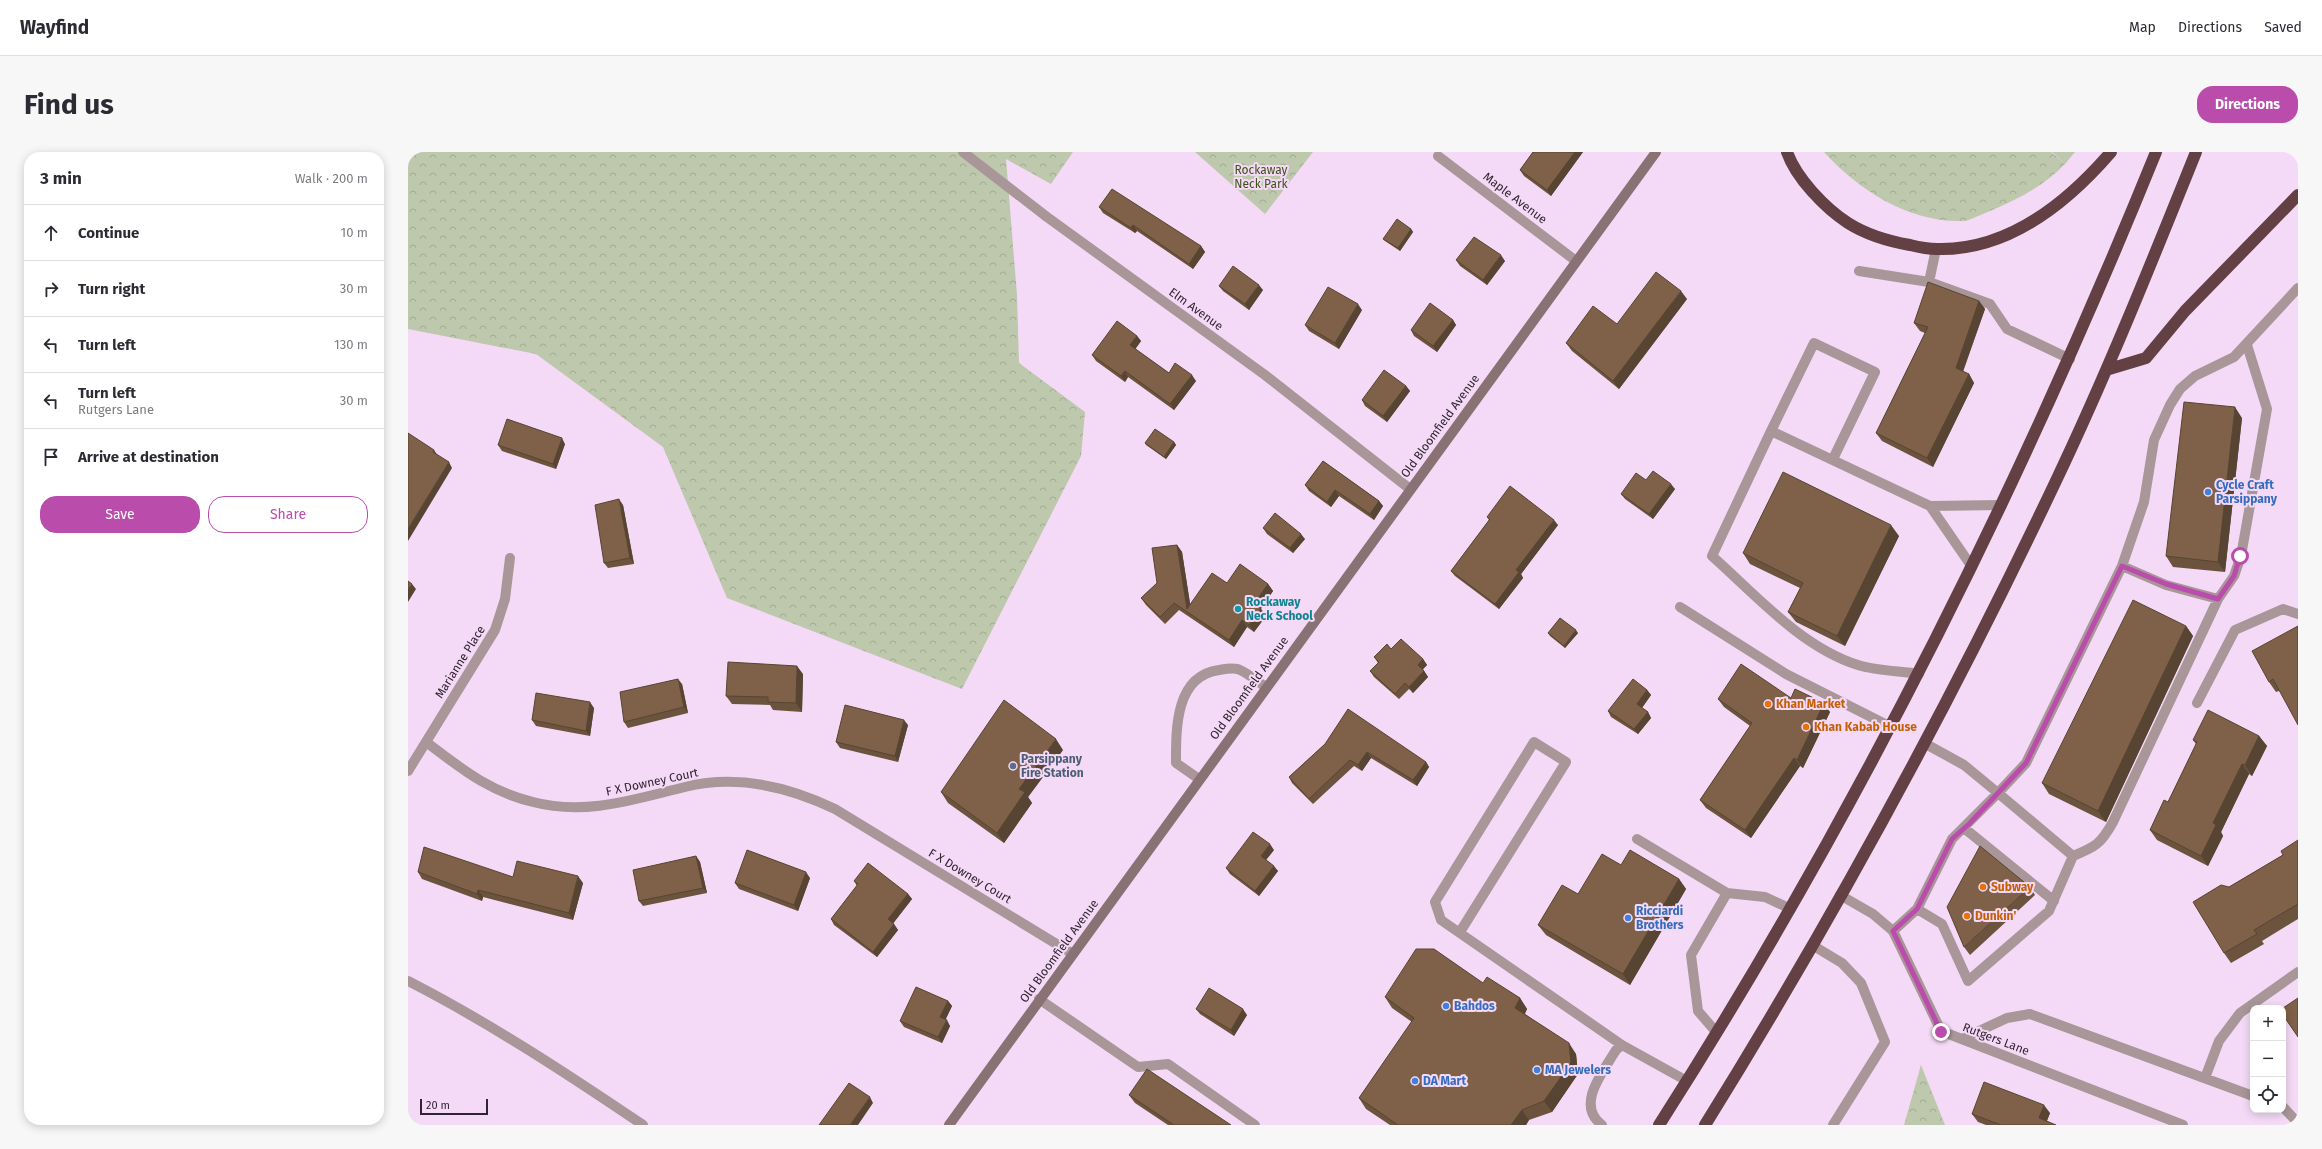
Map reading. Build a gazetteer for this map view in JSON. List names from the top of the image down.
{
  "streets": {
    "street": [
      "Maple Avenue",
      "Elm Avenue",
      "Old Bloomfield Avenue",
      "Marianne Place",
      "F X Downey Court",
      "Rutgers Lane"
    ]
  },
  "crossings": [
    ["Maple Avenue", "Old Bloomfield Avenue"],
    ["Elm Avenue", "Old Bloomfield Avenue"],
    ["Old Bloomfield Avenue", "F X Downey Court"],
    ["Marianne Place", "F X Downey Court"]
  ],
  "parks": ["Rockaway Neck Park"],
  "places": [
    "Cycle Craft Parsippany",
    "Rockaway Neck School",
    "Khan Market",
    "Khan Kabab House",
    "Parsippany Fire Station",
    "Subway",
    "Dunkin'",
    "Ricciardi Brothers",
    "Bahdos",
    "MA Jewelers",
    "DA Mart"
  ],
  "scale_bar": "20 m",
  "page": {
    "header": "Wayfind",
    "nav": ["Map", "Directions", "Saved"],
    "buttons": [
      "Directions",
      ["Save", "Share"]
    ],
    "title": "Find us",
    "heading": ["3 min", "Walk · 200 m"],
    "list": [
      ["Continue", "10 m"],
      ["Turn right", "30 m"],
      ["Turn left", "130 m"],
      ["Turn left", "Rutgers Lane", "30 m"],
      "Arrive at destination"
    ],
    "map_buttons": ["+", "−"],
    "scale": "20 m"
  }
}
